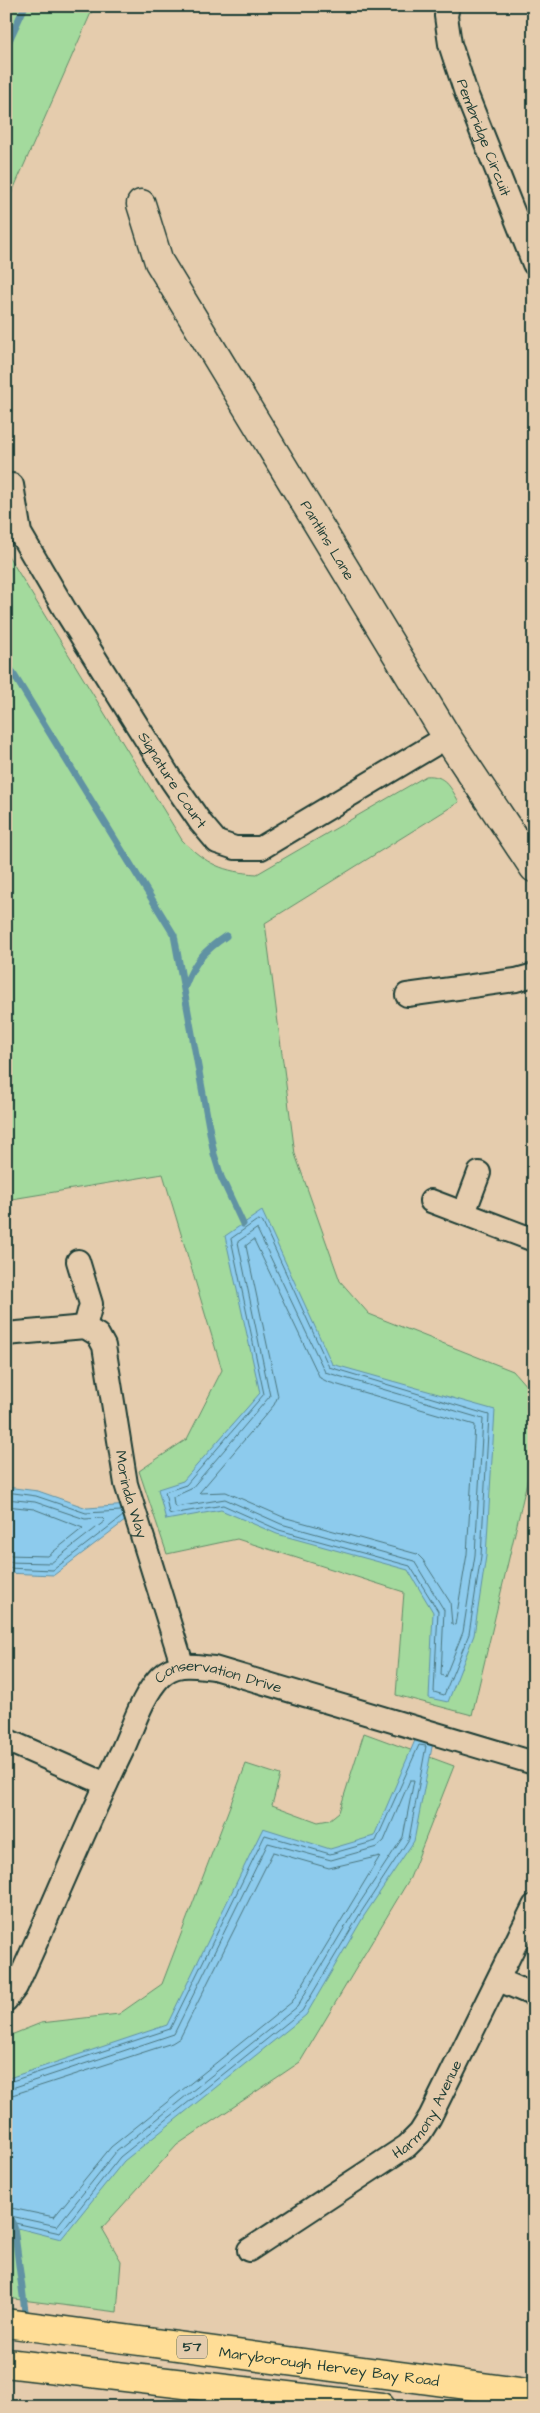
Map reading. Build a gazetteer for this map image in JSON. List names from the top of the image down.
{
  "streets": {
    "main road": ["57", "Maryborough Hervey Bay Road"],
    "street": [
      "Pembridge Circuit",
      "Pantlins Lane",
      "Signature Court",
      "Morinda Way",
      "Conservation Drive",
      "Harmony Avenue"
    ]
  },
  "crossings": [
    ["Pantlins Lane", "Signature Court"],
    ["Morinda Way", "Conservation Drive"]
  ]
}
